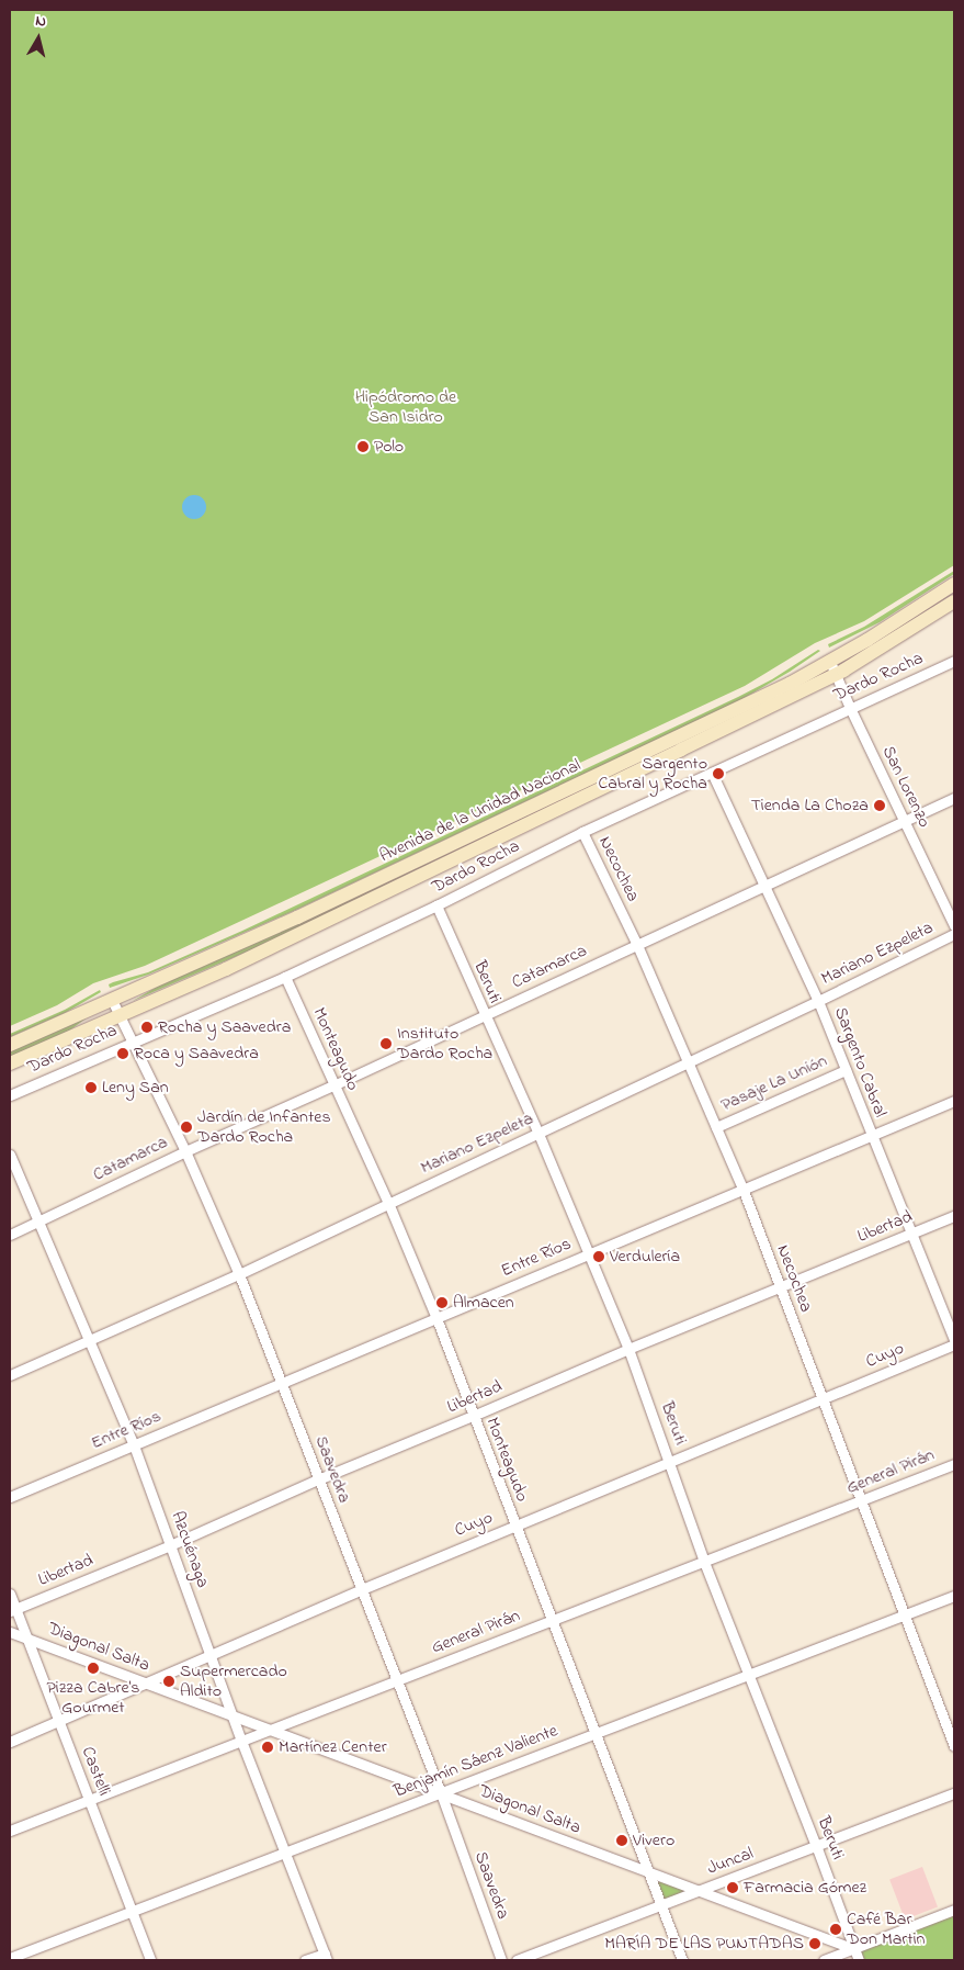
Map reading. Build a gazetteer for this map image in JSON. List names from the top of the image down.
{
  "streets": {
    "main road": ["Avenida de la Unidad Nacional"],
    "street": [
      "Dardo Rocha",
      "San Lorenzo",
      "Necochea",
      "Mariano Ezpeleta",
      "Catamarca",
      "Beruti",
      "Monteagudo",
      "Sargento Cabral",
      "Pasaje La Unión",
      "Libertad",
      "Entre Ríos",
      "Cuyo",
      "Saavedra",
      "General Pirán",
      "Azcuénaga",
      "Diagonal Salta",
      "Benjamín Sáenz Valiente",
      "Castelli",
      "Juncal"
    ]
  },
  "crossings": [
    ["Dardo Rocha", "San Lorenzo"],
    ["Dardo Rocha", "Necochea"],
    ["Dardo Rocha", "Beruti"],
    ["Dardo Rocha", "Monteagudo"],
    ["Dardo Rocha", "Sargento Cabral"],
    ["Dardo Rocha", "Saavedra"],
    ["San Lorenzo", "Avenida de la Unidad Nacional"],
    ["San Lorenzo", "Catamarca"],
    ["Avenida de la Unidad Nacional", "Saavedra"],
    ["Necochea", "Mariano Ezpeleta"],
    ["Necochea", "Catamarca"],
    ["Necochea", "Pasaje La Unión"],
    ["Necochea", "Libertad"],
    ["Necochea", "Entre Ríos"],
    ["Necochea", "Cuyo"],
    ["Necochea", "General Pirán"],
    ["Necochea", "Benjamín Sáenz Valiente"],
    ["Mariano Ezpeleta", "Beruti"],
    ["Mariano Ezpeleta", "Monteagudo"],
    ["Mariano Ezpeleta", "Sargento Cabral"],
    ["Mariano Ezpeleta", "Saavedra"],
    ["Mariano Ezpeleta", "Azcuénaga"],
    ["Catamarca", "Beruti"],
    ["Catamarca", "Monteagudo"],
    ["Catamarca", "Sargento Cabral"],
    ["Catamarca", "Saavedra"],
    ["Catamarca", "Azcuénaga"],
    ["Beruti", "Libertad"],
    ["Beruti", "Entre Ríos"],
    ["Beruti", "Cuyo"],
    ["Beruti", "General Pirán"],
    ["Beruti", "Diagonal Salta"],
    ["Beruti", "Benjamín Sáenz Valiente"],
    ["Beruti", "Juncal"],
    ["Monteagudo", "Libertad"],
    ["Monteagudo", "Entre Ríos"],
    ["Monteagudo", "Cuyo"],
    ["Monteagudo", "General Pirán"],
    ["Monteagudo", "Diagonal Salta"],
    ["Monteagudo", "Benjamín Sáenz Valiente"],
    ["Monteagudo", "Juncal"],
    ["Sargento Cabral", "Pasaje La Unión"],
    ["Sargento Cabral", "Libertad"],
    ["Sargento Cabral", "Entre Ríos"],
    ["Libertad", "Saavedra"],
    ["Libertad", "Azcuénaga"],
    ["Libertad", "Castelli"],
    ["Entre Ríos", "Saavedra"],
    ["Entre Ríos", "Azcuénaga"],
    ["Cuyo", "Saavedra"],
    ["Cuyo", "Azcuénaga"],
    ["Cuyo", "Diagonal Salta"],
    ["Cuyo", "Castelli"],
    ["Saavedra", "General Pirán"],
    ["Saavedra", "Diagonal Salta"],
    ["Saavedra", "Benjamín Sáenz Valiente"],
    ["General Pirán", "Azcuénaga"],
    ["General Pirán", "Diagonal Salta"],
    ["General Pirán", "Castelli"],
    ["Azcuénaga", "Diagonal Salta"],
    ["Azcuénaga", "Benjamín Sáenz Valiente"],
    ["Diagonal Salta", "Benjamín Sáenz Valiente"],
    ["Diagonal Salta", "Castelli"],
    ["Diagonal Salta", "Juncal"],
    ["Benjamín Sáenz Valiente", "Castelli"]
  ],
  "parks": ["Hipódromo de San Isidro"],
  "places": [
    "Polo",
    "Sargento Cabral y Rocha",
    "Tienda La Choza",
    "Rocha y Saavedra",
    "Instituto Dardo Rocha",
    "Roca y Saavedra",
    "Leny San",
    "Jardín de Infantes Dardo Rocha",
    "Verdulería",
    "Almacen",
    "Pizza Cabre's Gourmet",
    "Supermercado Aldito",
    "Martínez Center",
    "Vivero",
    "Farmacia Gómez",
    "Café Bar Don Martin",
    "MARÍA DE LAS PUNTADAS"
  ],
  "north": "top"
}
